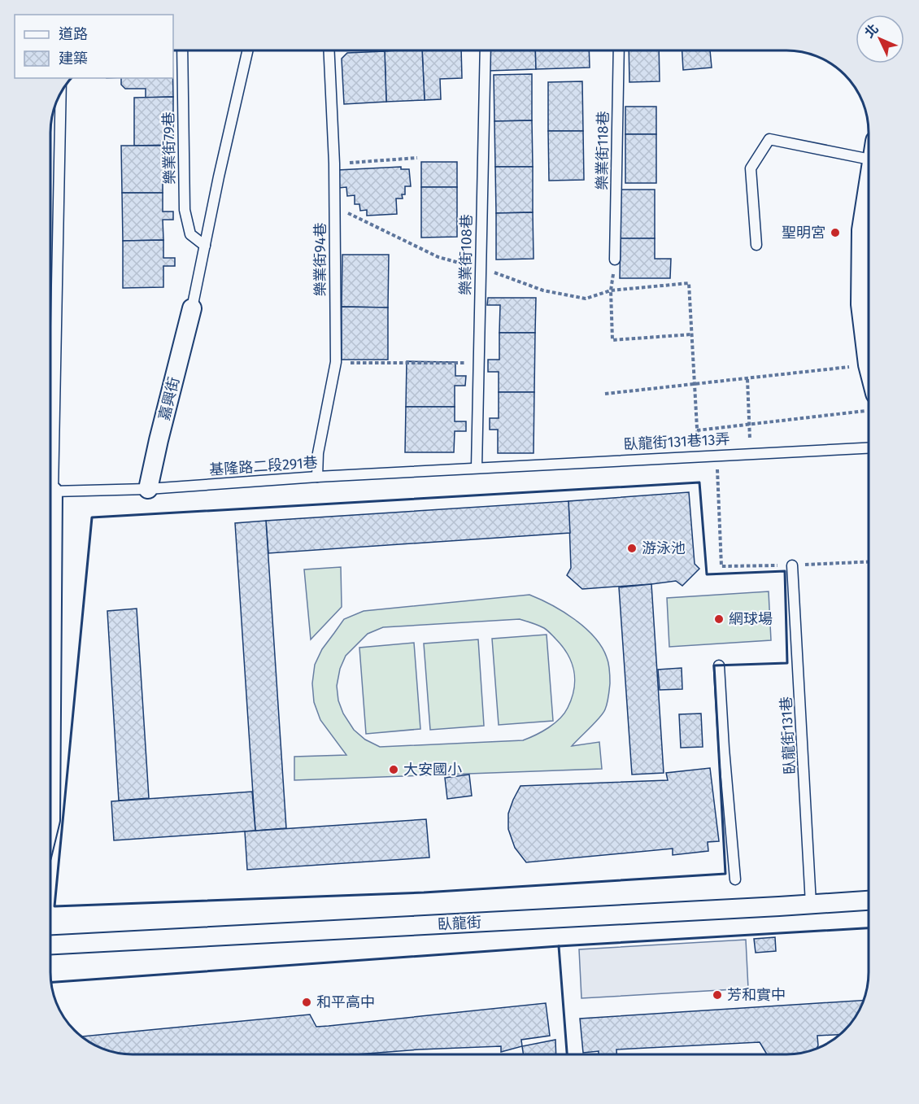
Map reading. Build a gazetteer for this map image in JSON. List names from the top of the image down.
{
  "streets": {
    "street": ["嘉興街", "臥龍街"],
    "lane": [
      "樂業街79巷",
      "樂業街118巷",
      "樂業街108巷",
      "樂業街94巷",
      "臥龍街131巷13弄",
      "基隆路二段291巷",
      "臥龍街131巷"
    ]
  },
  "crossings": [
    ["樂業街108巷", "臥龍街131巷13弄"],
    ["樂業街108巷", "基隆路二段291巷"],
    ["樂業街94巷", "基隆路二段291巷"],
    ["嘉興街", "基隆路二段291巷"],
    ["臥龍街131巷13弄", "基隆路二段291巷"],
    ["臥龍街131巷", "臥龍街"]
  ],
  "places": [
    "聖明宮",
    "游泳池",
    "網球場",
    "大安國小",
    "芳和實中",
    "和平高中"
  ],
  "legend": ["道路", "建築"],
  "north": "top left"
}
